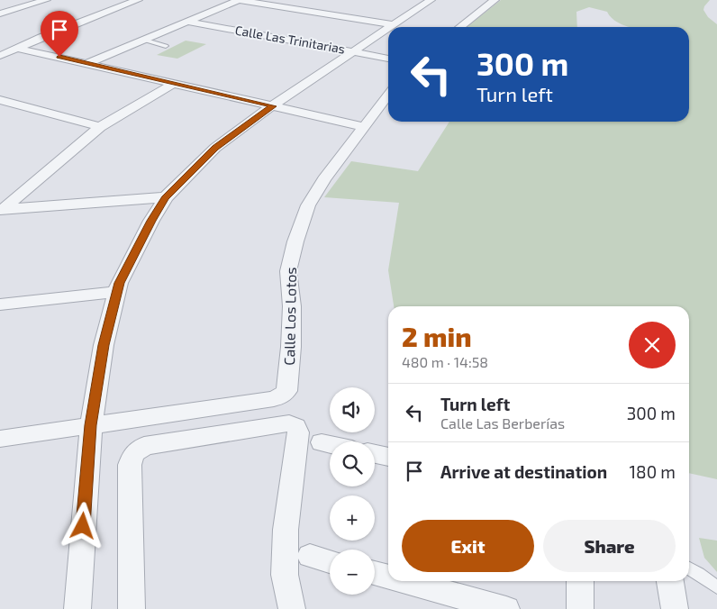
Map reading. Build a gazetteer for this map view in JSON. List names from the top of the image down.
{
  "streets": {
    "street": ["Calle Las Trinitarias", "Calle Los Lotos"]
  },
  "page": {
    "turn": ["300 m", "Turn left"],
    "heading": ["2 min", "480 m · 14:58"],
    "list": [
      {
        "name": "Turn left",
        "note": "Calle Las Berberías",
        "value": "300 m"
      },
      {
        "name": "Arrive at destination",
        "value": "180 m"
      }
    ],
    "map_buttons": ["+", "−"],
    "buttons": ["Exit", "Share"]
  }
}
